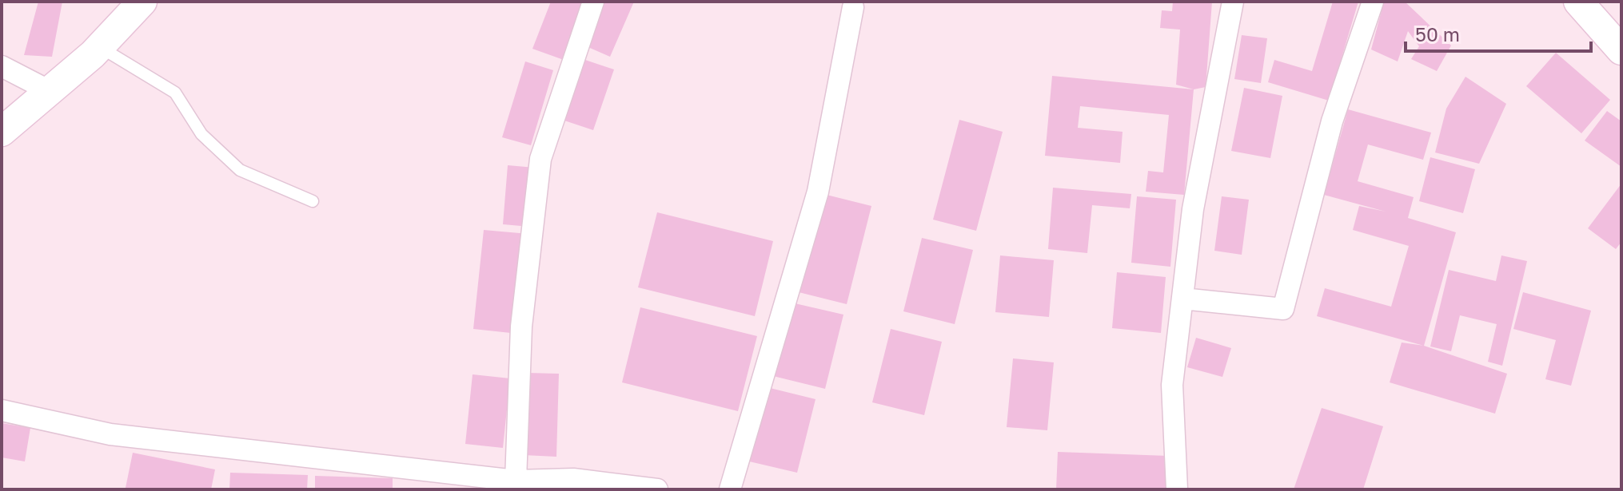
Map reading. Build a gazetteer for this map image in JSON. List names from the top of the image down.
{
  "scale_bar": "50 m"
}
